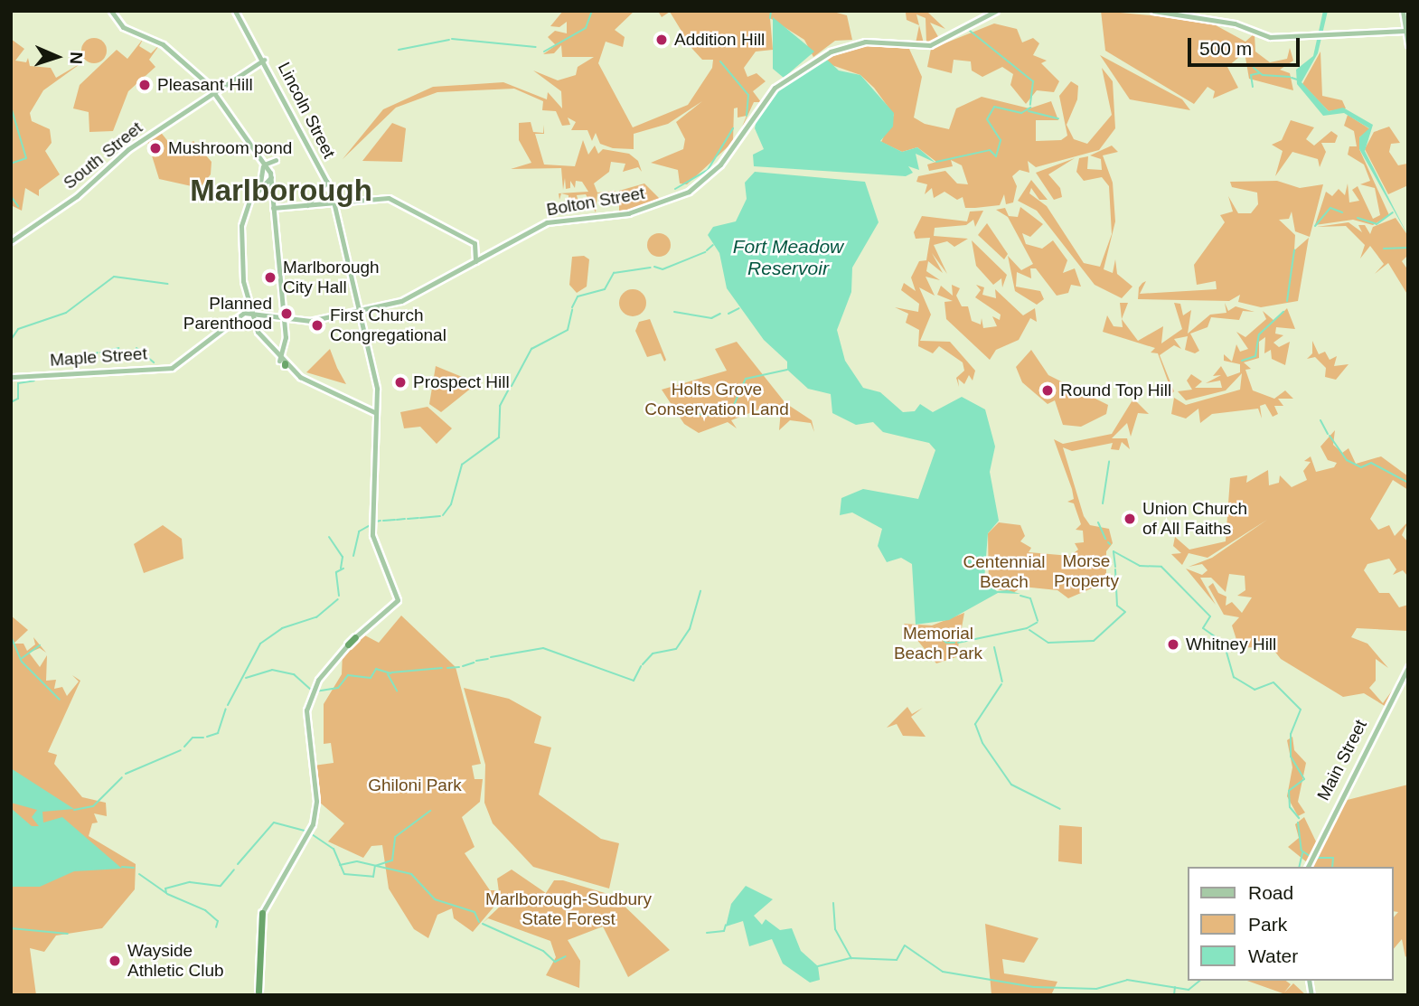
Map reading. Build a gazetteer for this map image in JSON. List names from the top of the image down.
{
  "streets": {
    "main road": [
      "Lincoln Street",
      "South Street",
      "Bolton Street",
      "Maple Street",
      "Main Street"
    ]
  },
  "crossings": [
    ["Lincoln Street", "South Street"],
    ["Lincoln Street", "Bolton Street"]
  ],
  "districts": ["Marlborough"],
  "water": ["Fort Meadow Reservoir"],
  "parks": [
    "Holts Grove Conservation Land",
    "Morse Property",
    "Centennial Beach",
    "Memorial Beach Park",
    "Ghiloni Park",
    "Marlborough-Sudbury State Forest"
  ],
  "places": [
    "Addition Hill",
    "Pleasant Hill",
    "Mushroom pond",
    "Marlborough City Hall",
    "Planned Parenthood",
    "First Church Congregational",
    "Prospect Hill",
    "Round Top Hill",
    "Union Church of All Faiths",
    "Whitney Hill",
    "Wayside Athletic Club"
  ],
  "legend": ["Road", "Park", "Water"],
  "scale_bar": "500 m",
  "north": "right"
}
